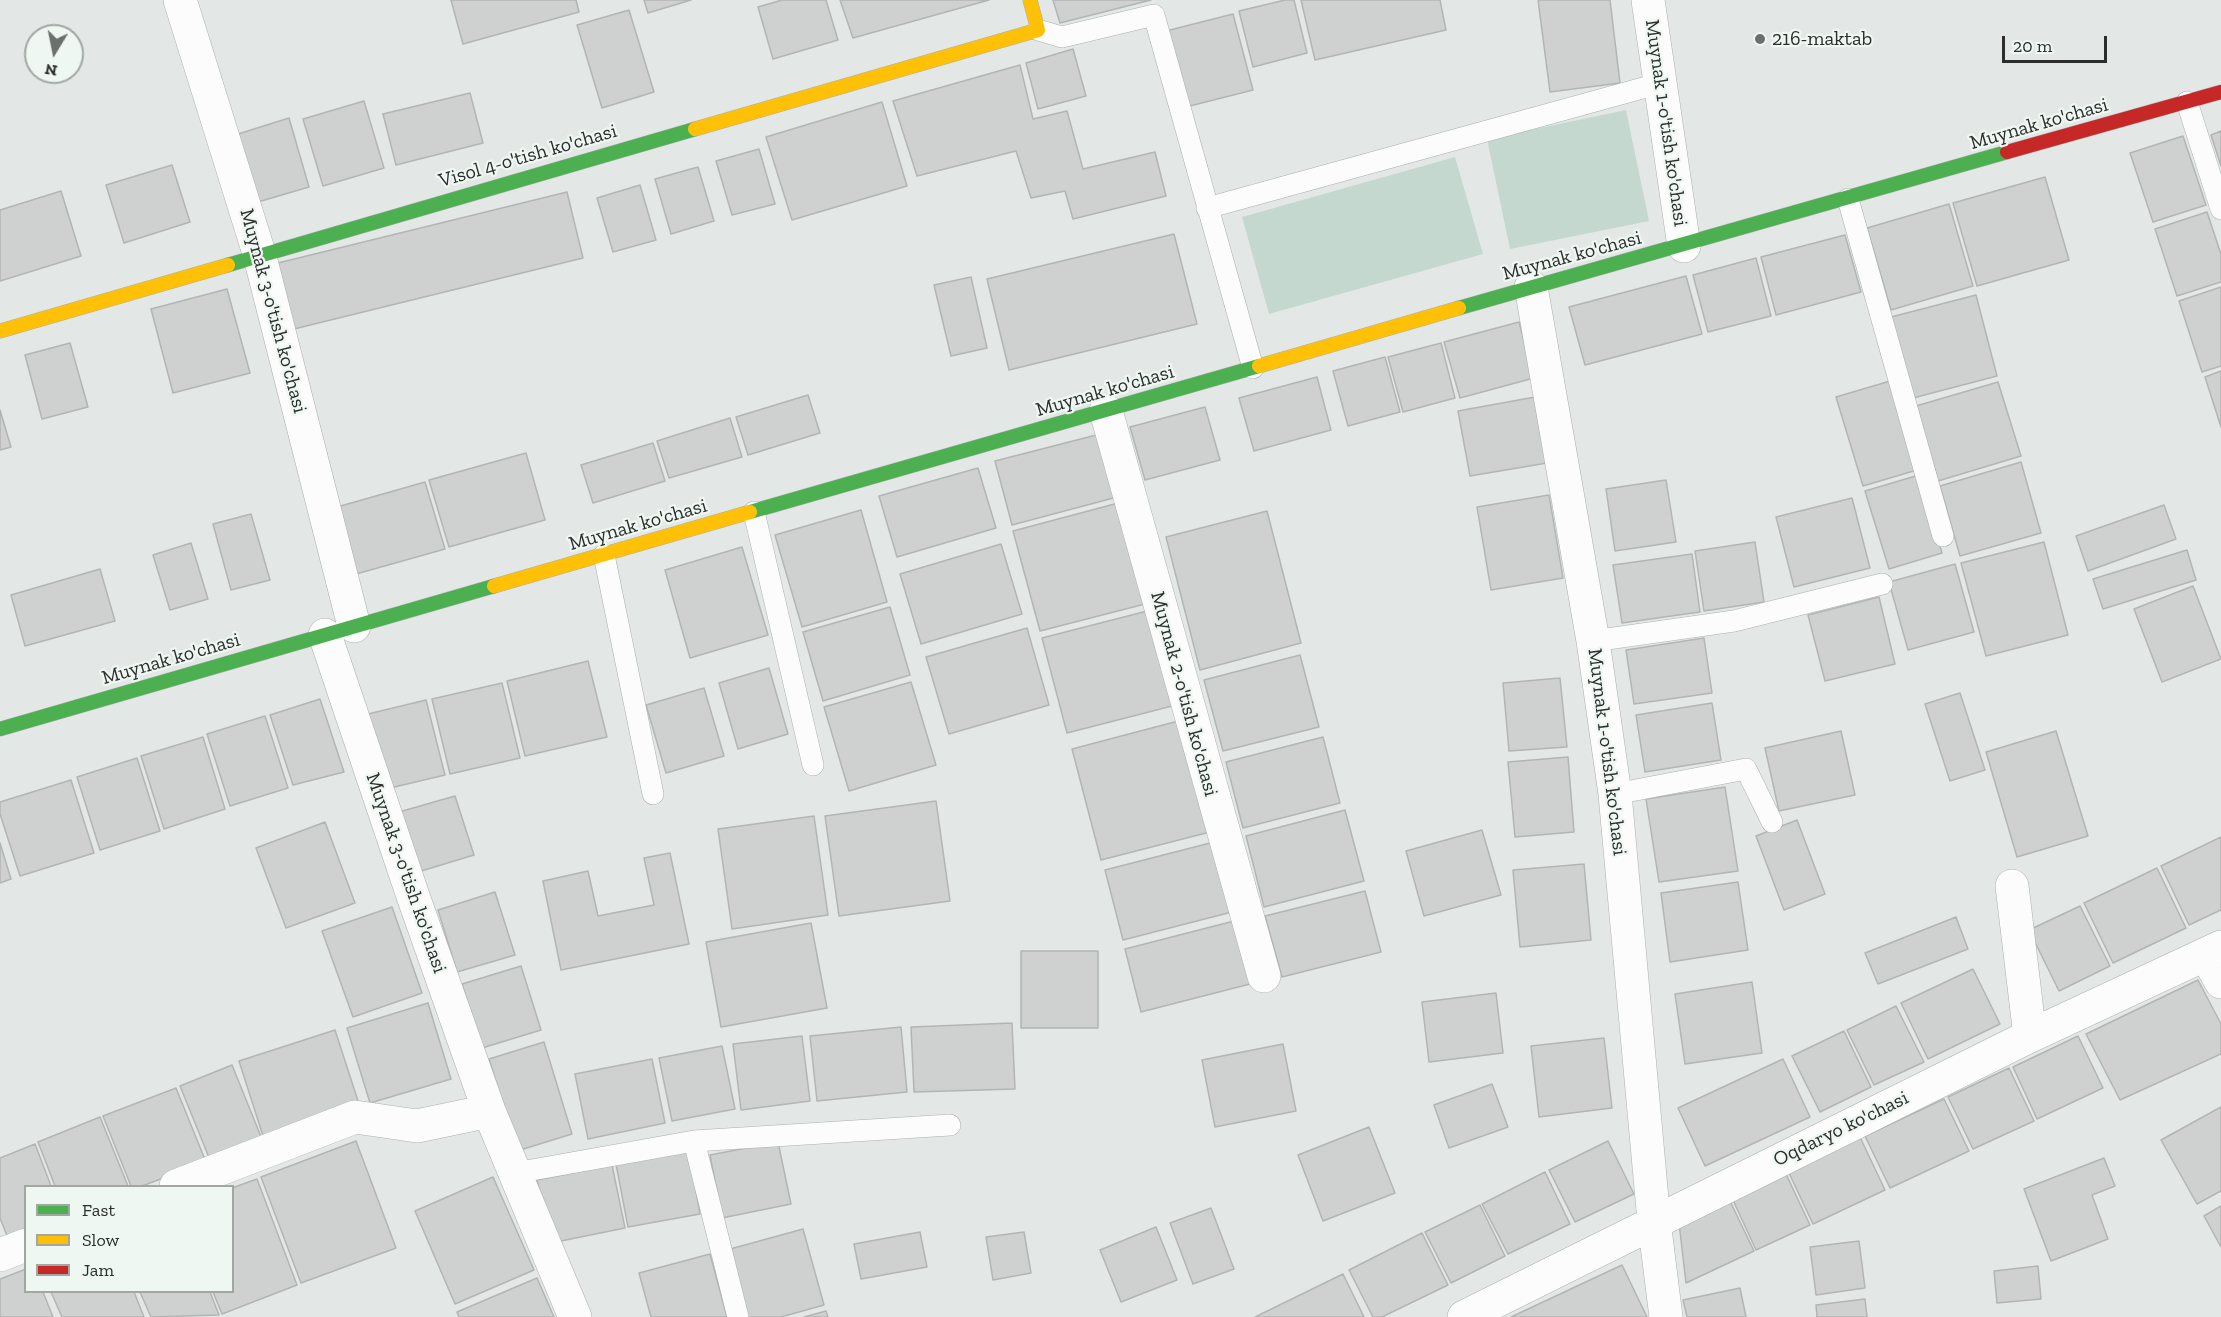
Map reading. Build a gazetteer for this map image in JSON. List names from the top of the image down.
{
  "streets": {
    "street": [
      "Muynak 1-o'tish ko'chasi",
      "Muynak ko'chasi",
      "Visol 4-o'tish ko'chasi",
      "Muynak 3-o'tish ko'chasi",
      "Muynak 2-o'tish ko'chasi",
      "Oqdaryo ko'chasi"
    ]
  },
  "crossings": [
    ["Muynak 1-o'tish ko'chasi", "Muynak ko'chasi"],
    ["Muynak 1-o'tish ko'chasi", "Oqdaryo ko'chasi"],
    ["Muynak ko'chasi", "Muynak 3-o'tish ko'chasi"],
    ["Muynak ko'chasi", "Muynak 2-o'tish ko'chasi"],
    ["Visol 4-o'tish ko'chasi", "Muynak 3-o'tish ko'chasi"]
  ],
  "places": ["216-maktab"],
  "legend": ["Fast", "Slow", "Jam"],
  "scale_bar": "20 m",
  "north": "bottom"
}
